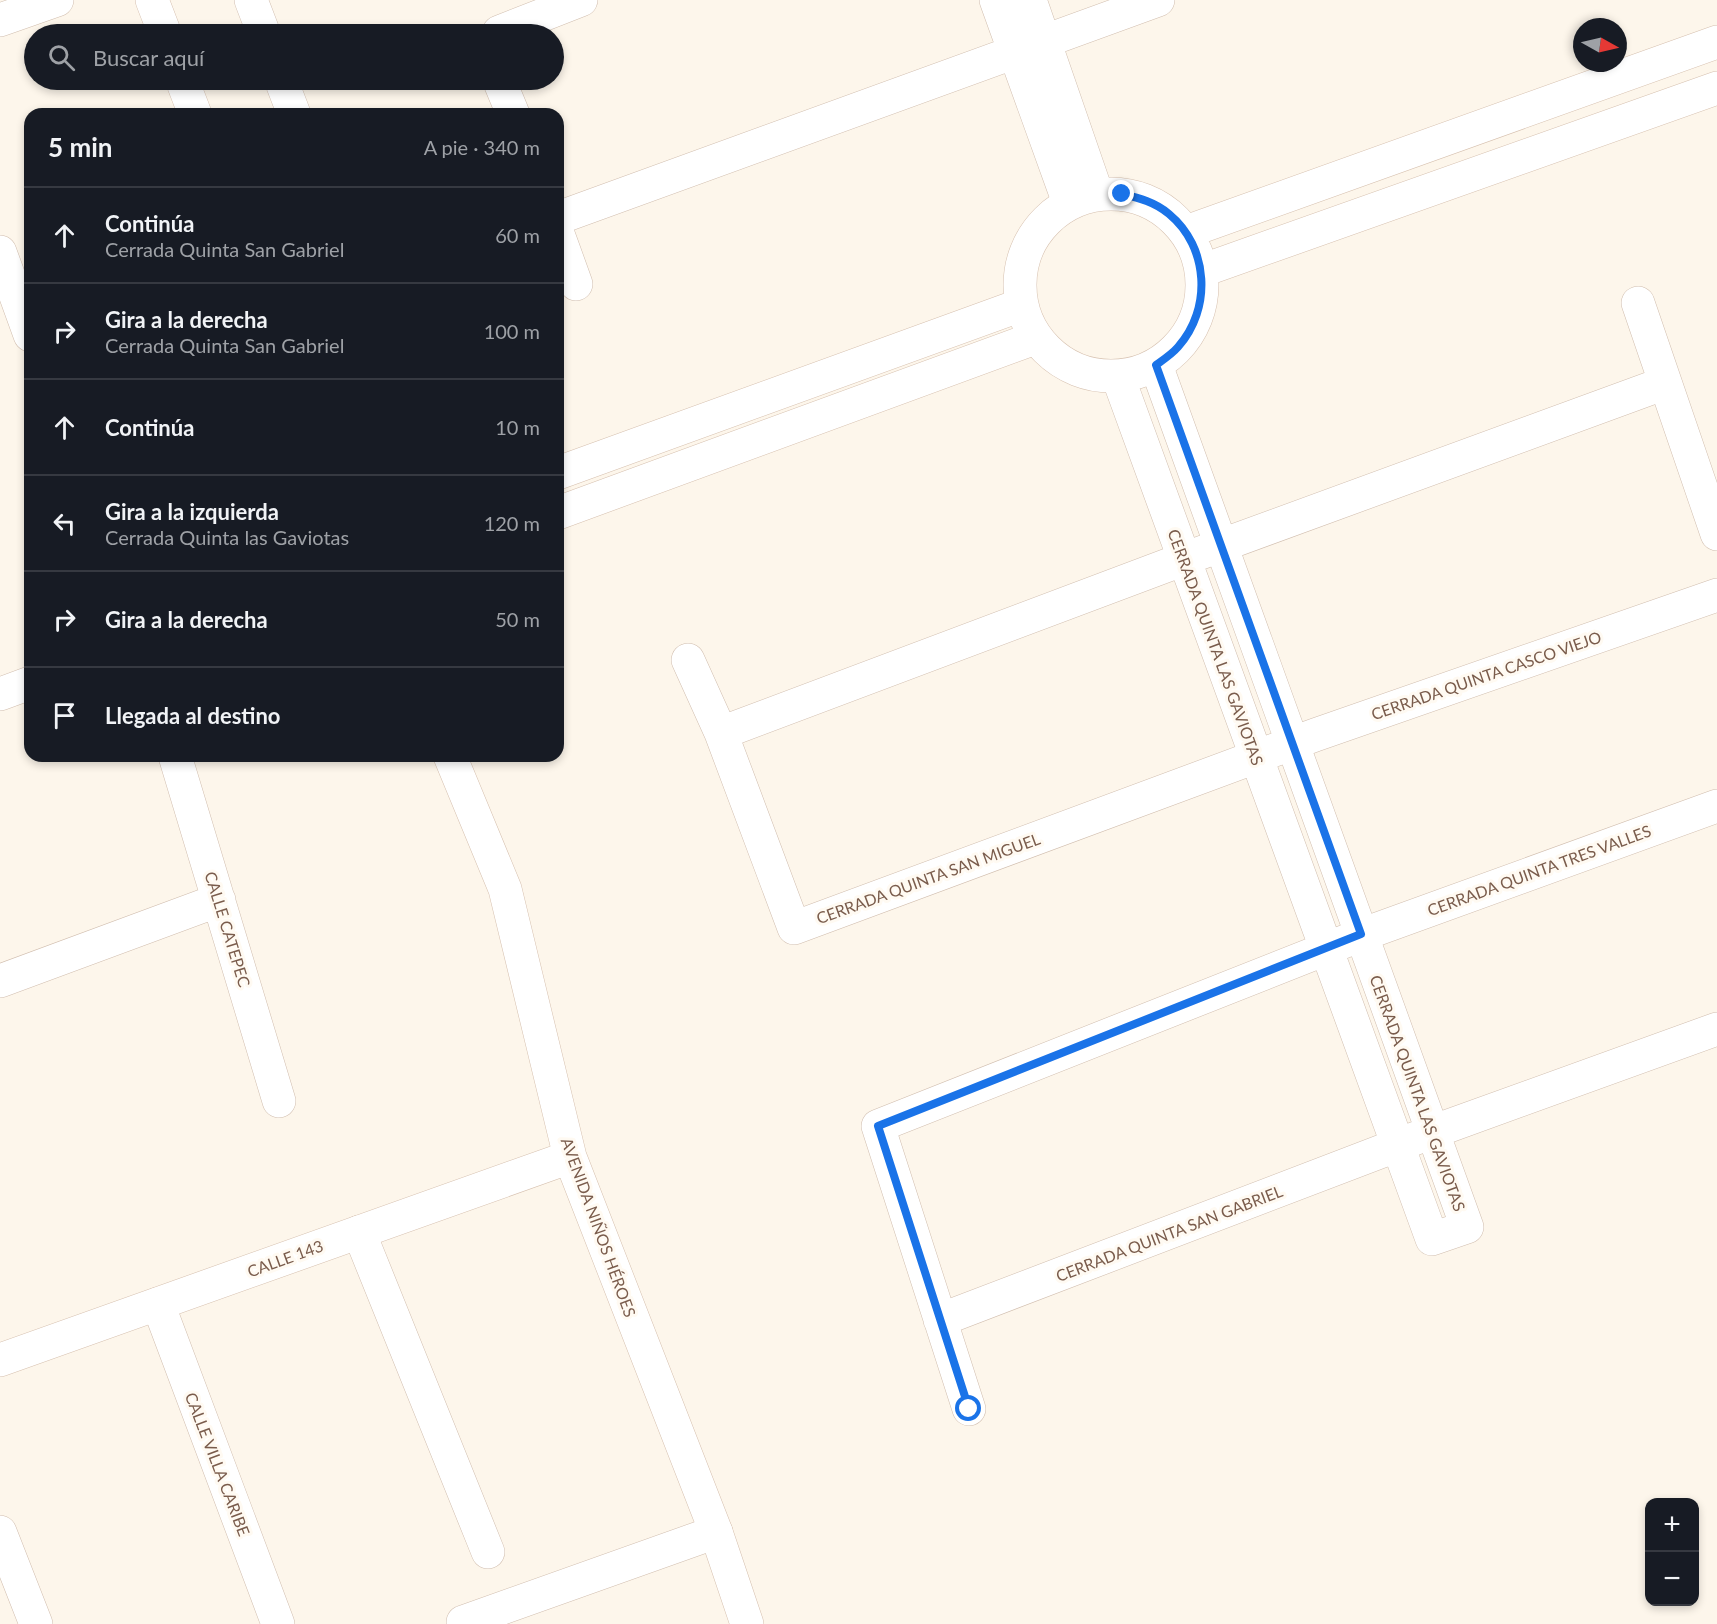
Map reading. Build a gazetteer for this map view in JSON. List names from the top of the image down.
{
  "streets": {
    "street": [
      "CERRADA QUINTA LAS GAVIOTAS",
      "CERRADA QUINTA CASCO VIEJO",
      "CERRADA QUINTA TRES VALLES",
      "CERRADA QUINTA SAN MIGUEL",
      "CALLE CATEPEC",
      "AVENIDA NIÑOS HÉROES",
      "CERRADA QUINTA SAN GABRIEL",
      "CALLE 143",
      "CALLE VILLA CARIBE"
    ]
  },
  "crossings": [
    ["CERRADA QUINTA LAS GAVIOTAS", "CERRADA QUINTA CASCO VIEJO"],
    ["CERRADA QUINTA LAS GAVIOTAS", "CERRADA QUINTA TRES VALLES"],
    ["CERRADA QUINTA LAS GAVIOTAS", "CERRADA QUINTA SAN MIGUEL"],
    ["CERRADA QUINTA LAS GAVIOTAS", "CERRADA QUINTA SAN GABRIEL"],
    ["CERRADA QUINTA CASCO VIEJO", "CERRADA QUINTA SAN MIGUEL"],
    ["AVENIDA NIÑOS HÉROES", "CALLE 143"],
    ["CALLE 143", "CALLE VILLA CARIBE"]
  ],
  "north": "right",
  "page": {
    "search": "Buscar aquí",
    "heading": ["5 min", "A pie · 340 m"],
    "list": [
      ["Continúa", "Cerrada Quinta San Gabriel", "60 m"],
      ["Gira a la derecha", "Cerrada Quinta San Gabriel", "100 m"],
      ["Continúa", "10 m"],
      ["Gira a la izquierda", "Cerrada Quinta las Gaviotas", "120 m"],
      ["Gira a la derecha", "50 m"],
      "Llegada al destino"
    ],
    "map_buttons": ["+", "−"]
  }
}
